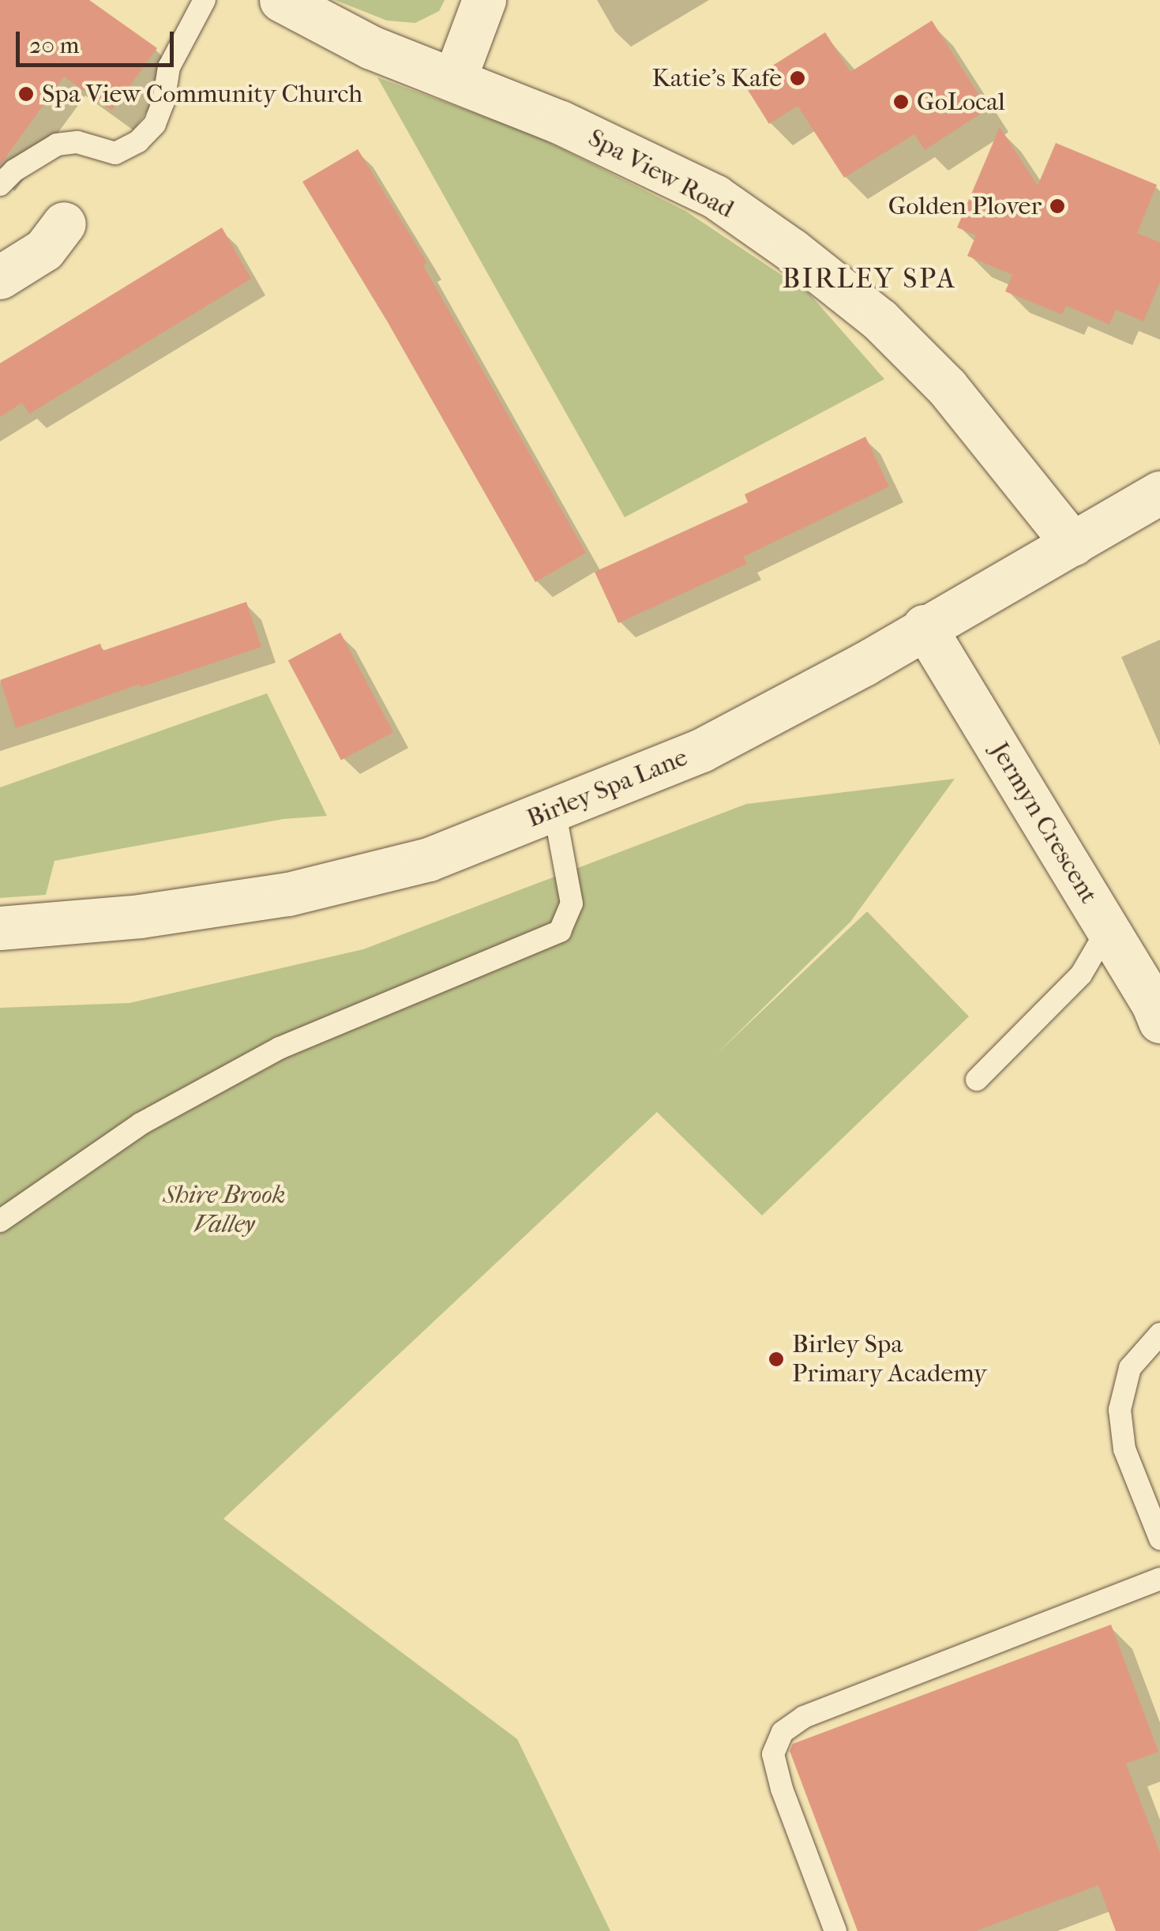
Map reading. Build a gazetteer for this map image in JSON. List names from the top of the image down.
{
  "streets": {
    "street": ["Spa View Road", "Birley Spa Lane", "Jermyn Crescent"]
  },
  "crossings": [
    ["Spa View Road", "Birley Spa Lane"],
    ["Birley Spa Lane", "Jermyn Crescent"]
  ],
  "districts": ["BIRLEY SPA"],
  "parks": ["Shire Brook Valley"],
  "places": [
    "Katie's Kafe",
    "Spa View Community Church",
    "GoLocal",
    "Golden Plover",
    "Birley Spa Primary Academy"
  ],
  "scale_bar": "20 m"
}
